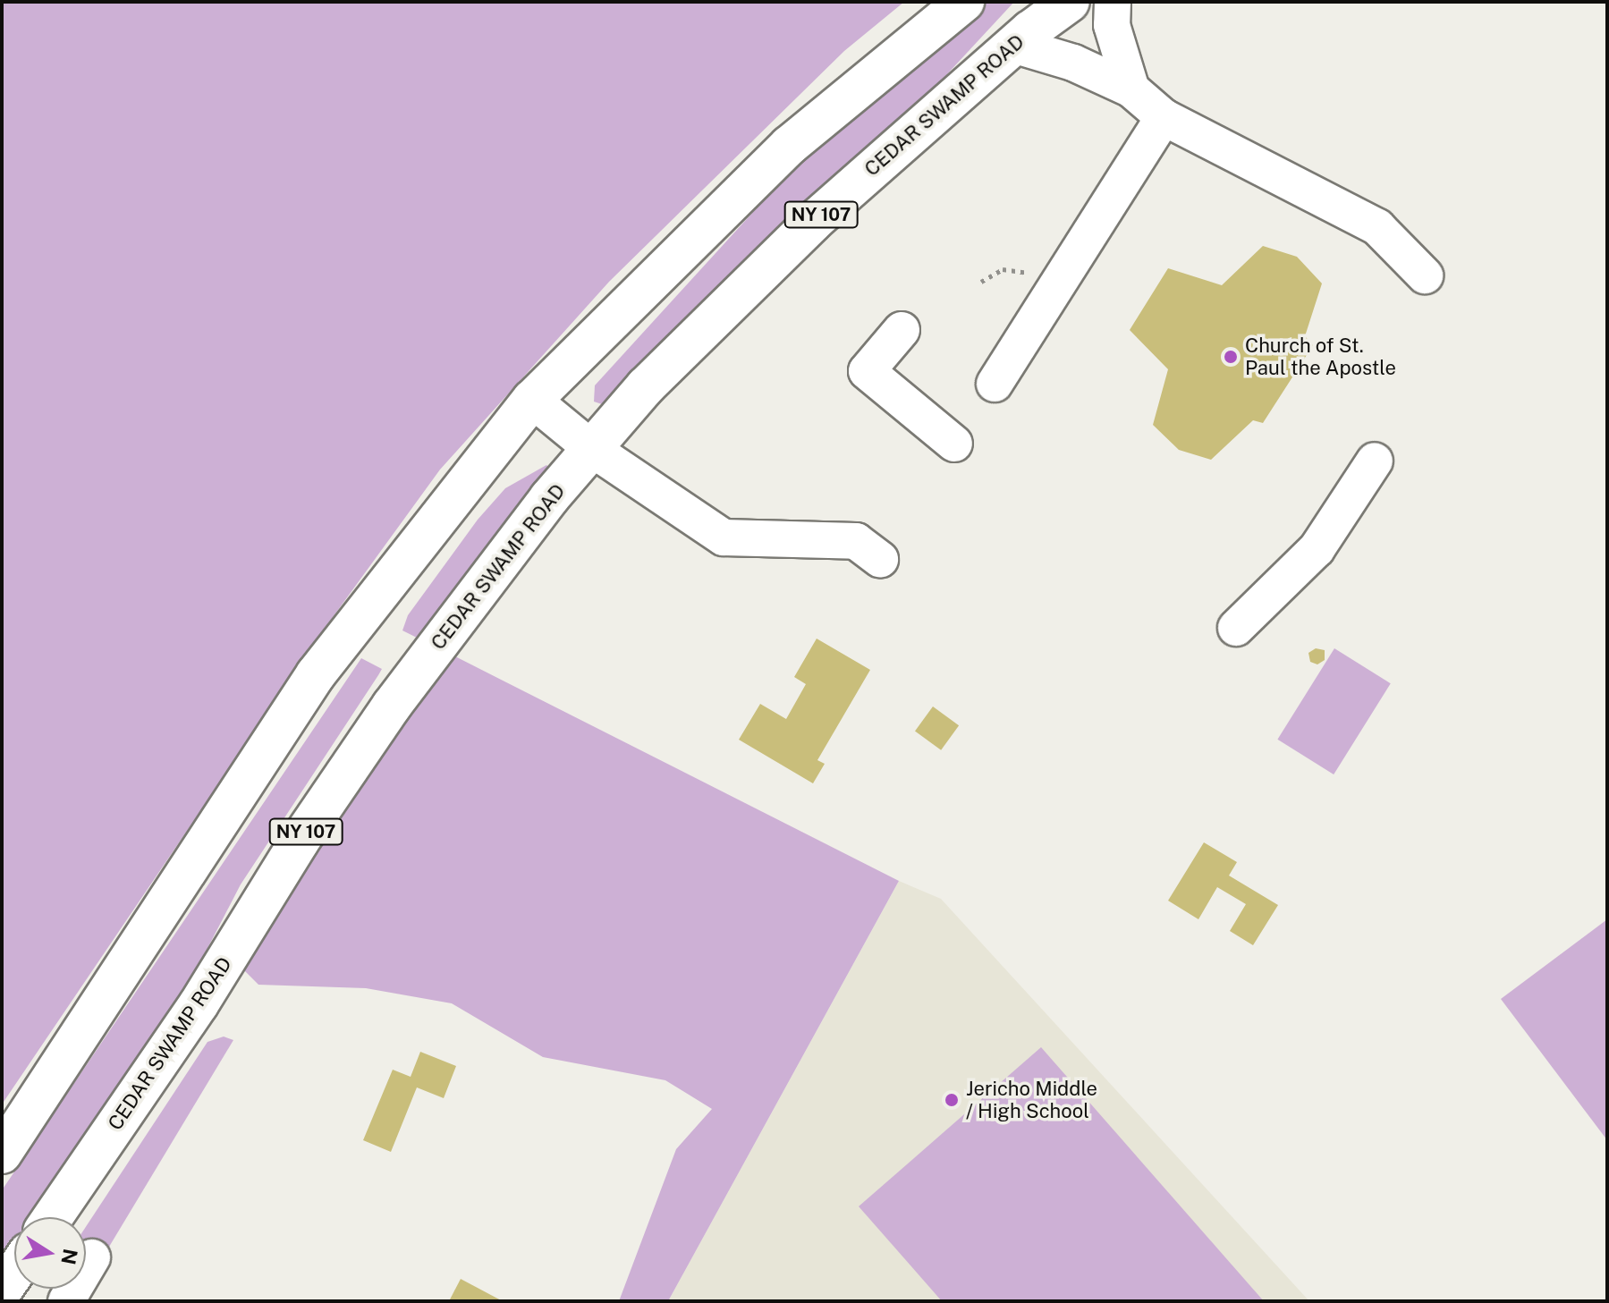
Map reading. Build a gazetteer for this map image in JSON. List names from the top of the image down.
{
  "streets": {
    "main road": ["CEDAR SWAMP ROAD", "NY 107"]
  },
  "places": ["Church of St. Paul the Apostle", "Jericho Middle / High School"],
  "north": "right"
}
